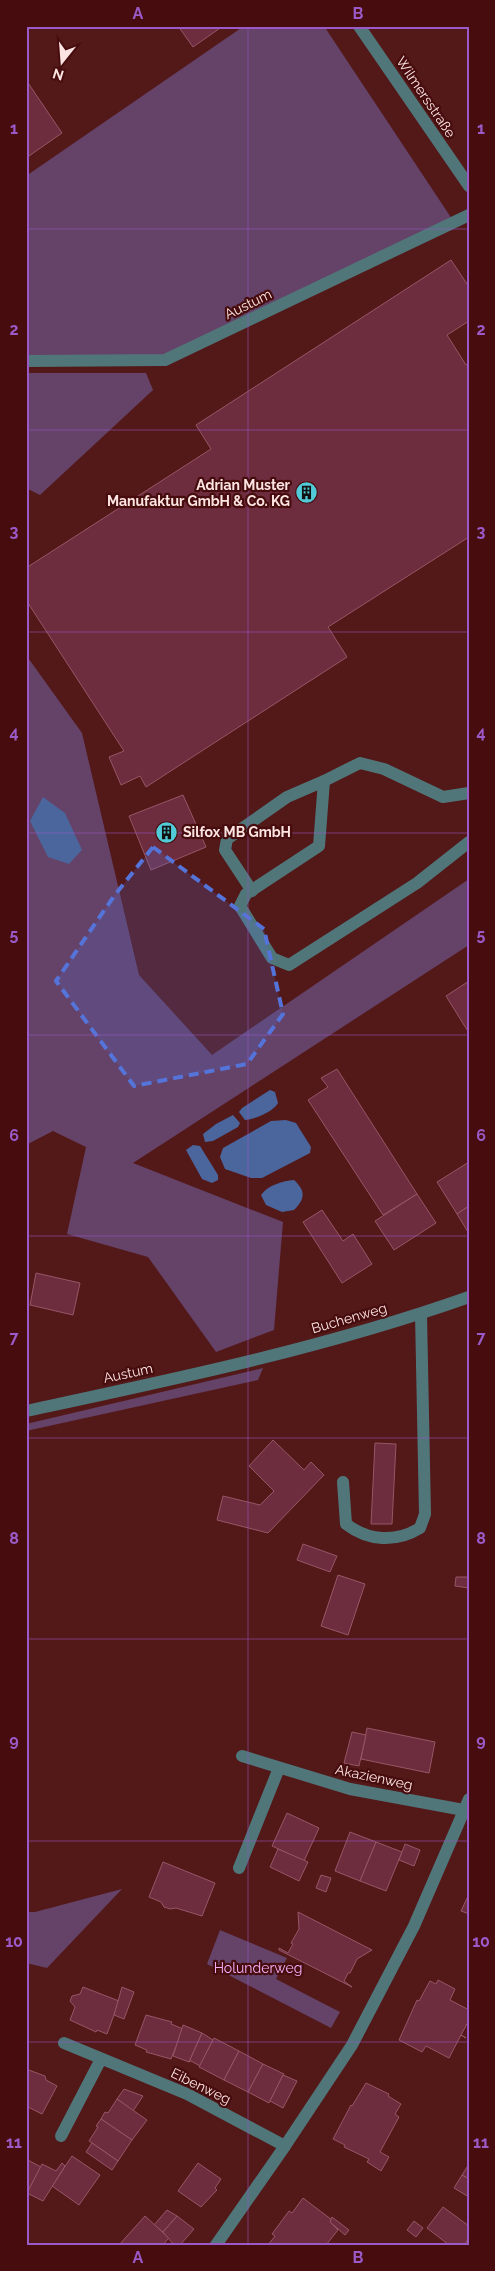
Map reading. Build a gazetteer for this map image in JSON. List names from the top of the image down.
{
  "streets": {
    "street": [
      "Wilmersstraße",
      "Austum",
      "Buchenweg",
      "Akazienweg",
      "Eibenweg"
    ]
  },
  "crossings": [
    ["Austum", "Buchenweg"]
  ],
  "parks": ["Holunderweg"],
  "places": {
    "building": ["Adrian Muster Manufaktur GmbH & Co. KG", "Silfox MB GmbH"]
  },
  "north": "bottom",
  "grid": {
    "columns": ["A", "B"],
    "rows": [
      "1",
      "2",
      "3",
      "4",
      "5",
      "6",
      "7",
      "8",
      "9",
      "10",
      "11"
    ]
  }
}
